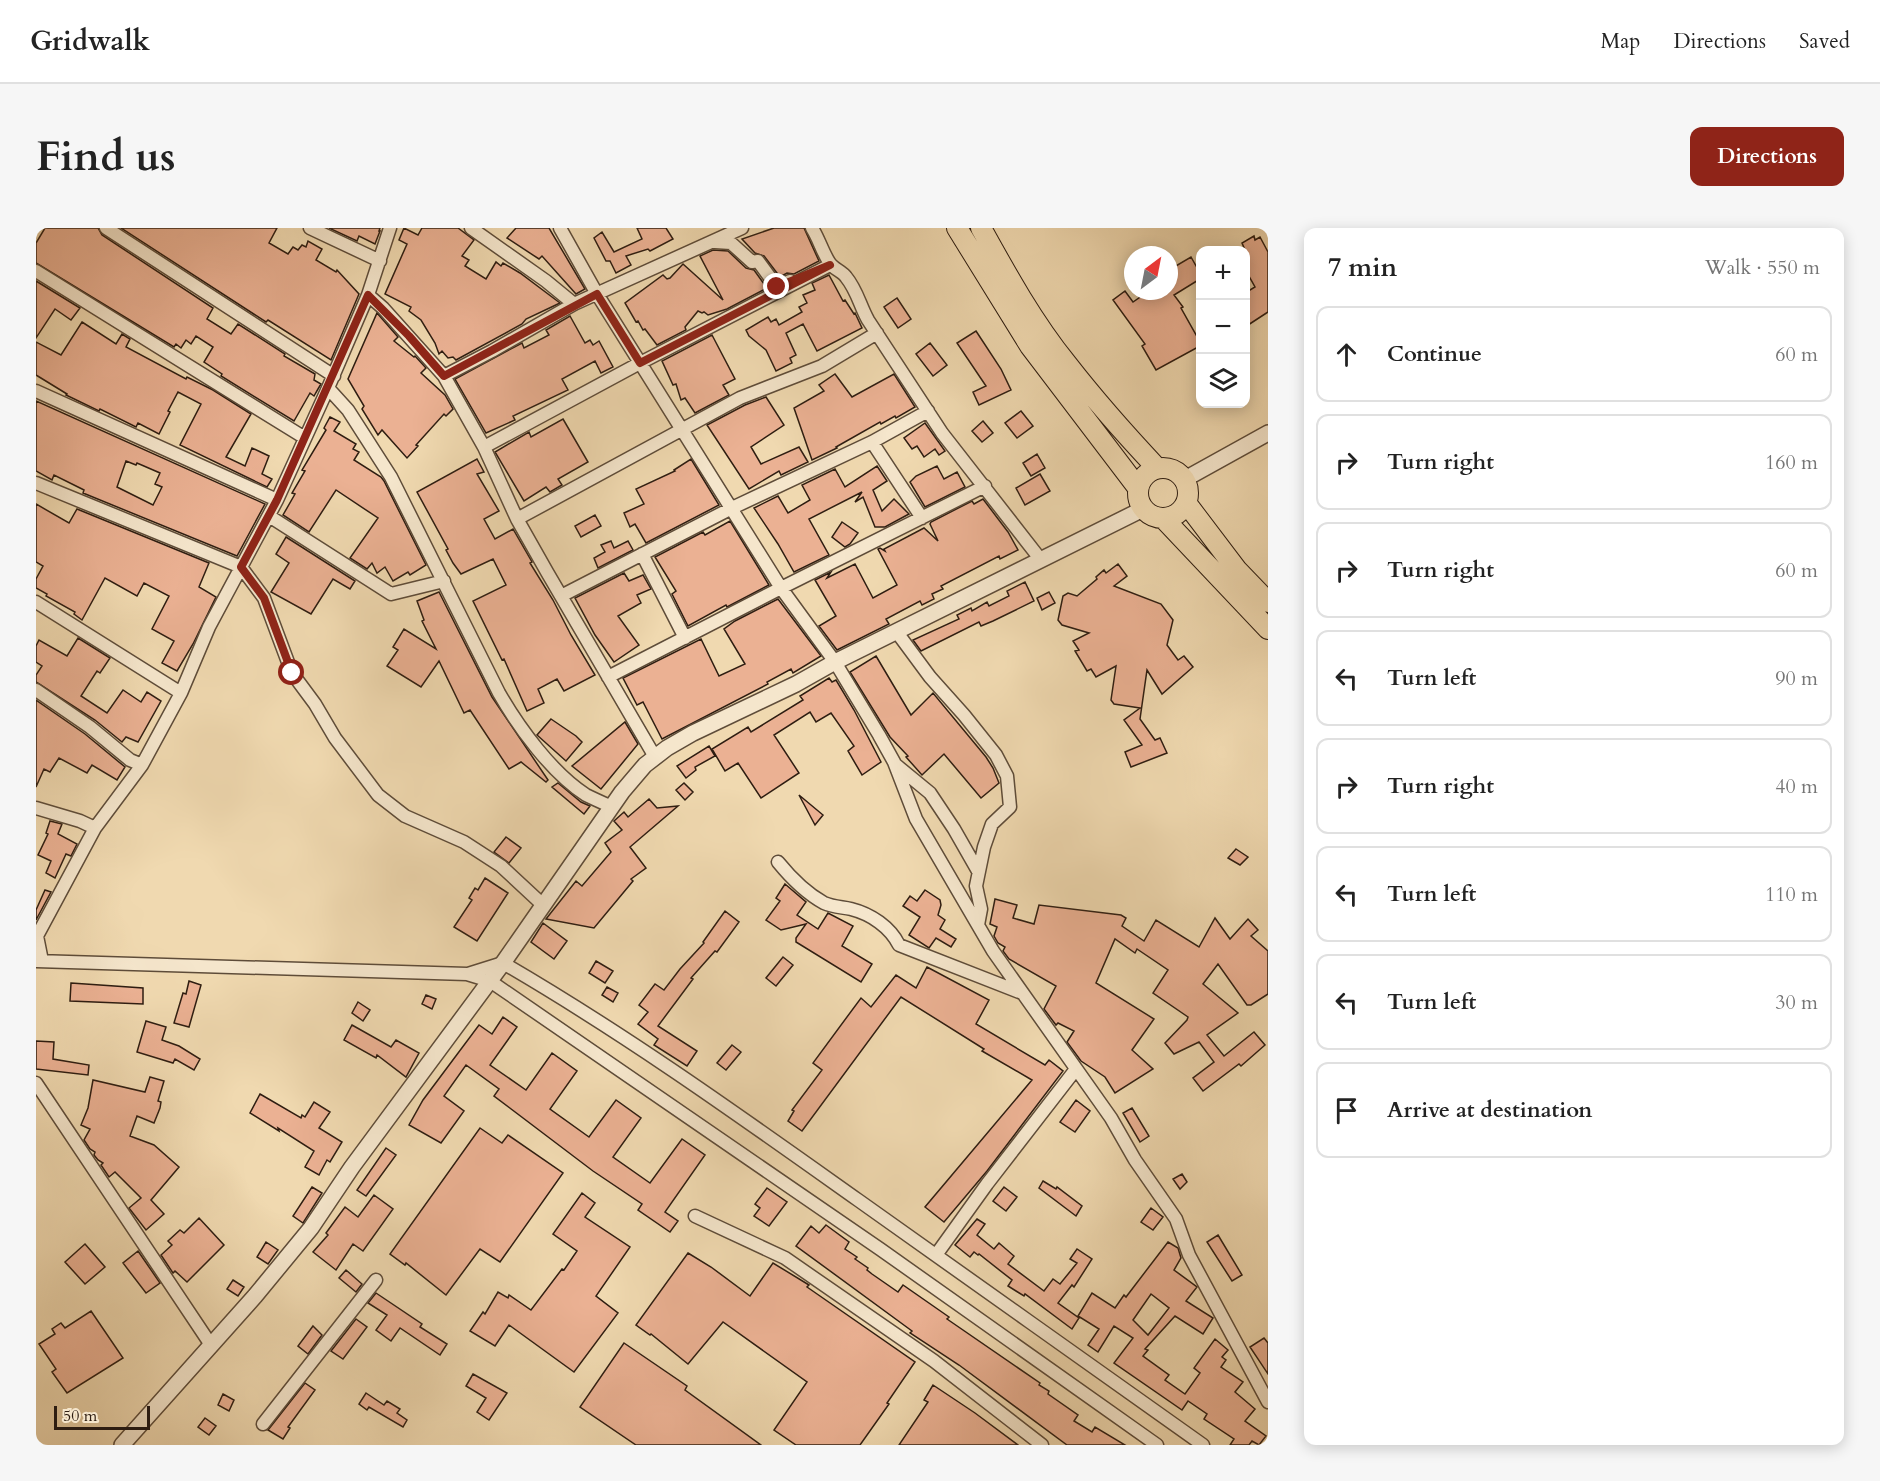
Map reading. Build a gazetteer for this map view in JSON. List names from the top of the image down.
{
  "scale_bar": "50 m",
  "north": "top right",
  "page": {
    "header": "Gridwalk",
    "nav": ["Map", "Directions", "Saved"],
    "buttons": "Directions",
    "title": "Find us",
    "heading": ["7 min", "Walk · 550 m"],
    "map_buttons": ["+", "−"],
    "list": [
      ["Continue", "60 m"],
      ["Turn right", "160 m"],
      ["Turn right", "60 m"],
      ["Turn left", "90 m"],
      ["Turn right", "40 m"],
      ["Turn left", "110 m"],
      ["Turn left", "30 m"],
      "Arrive at destination"
    ],
    "scale": "50 m"
  }
}
